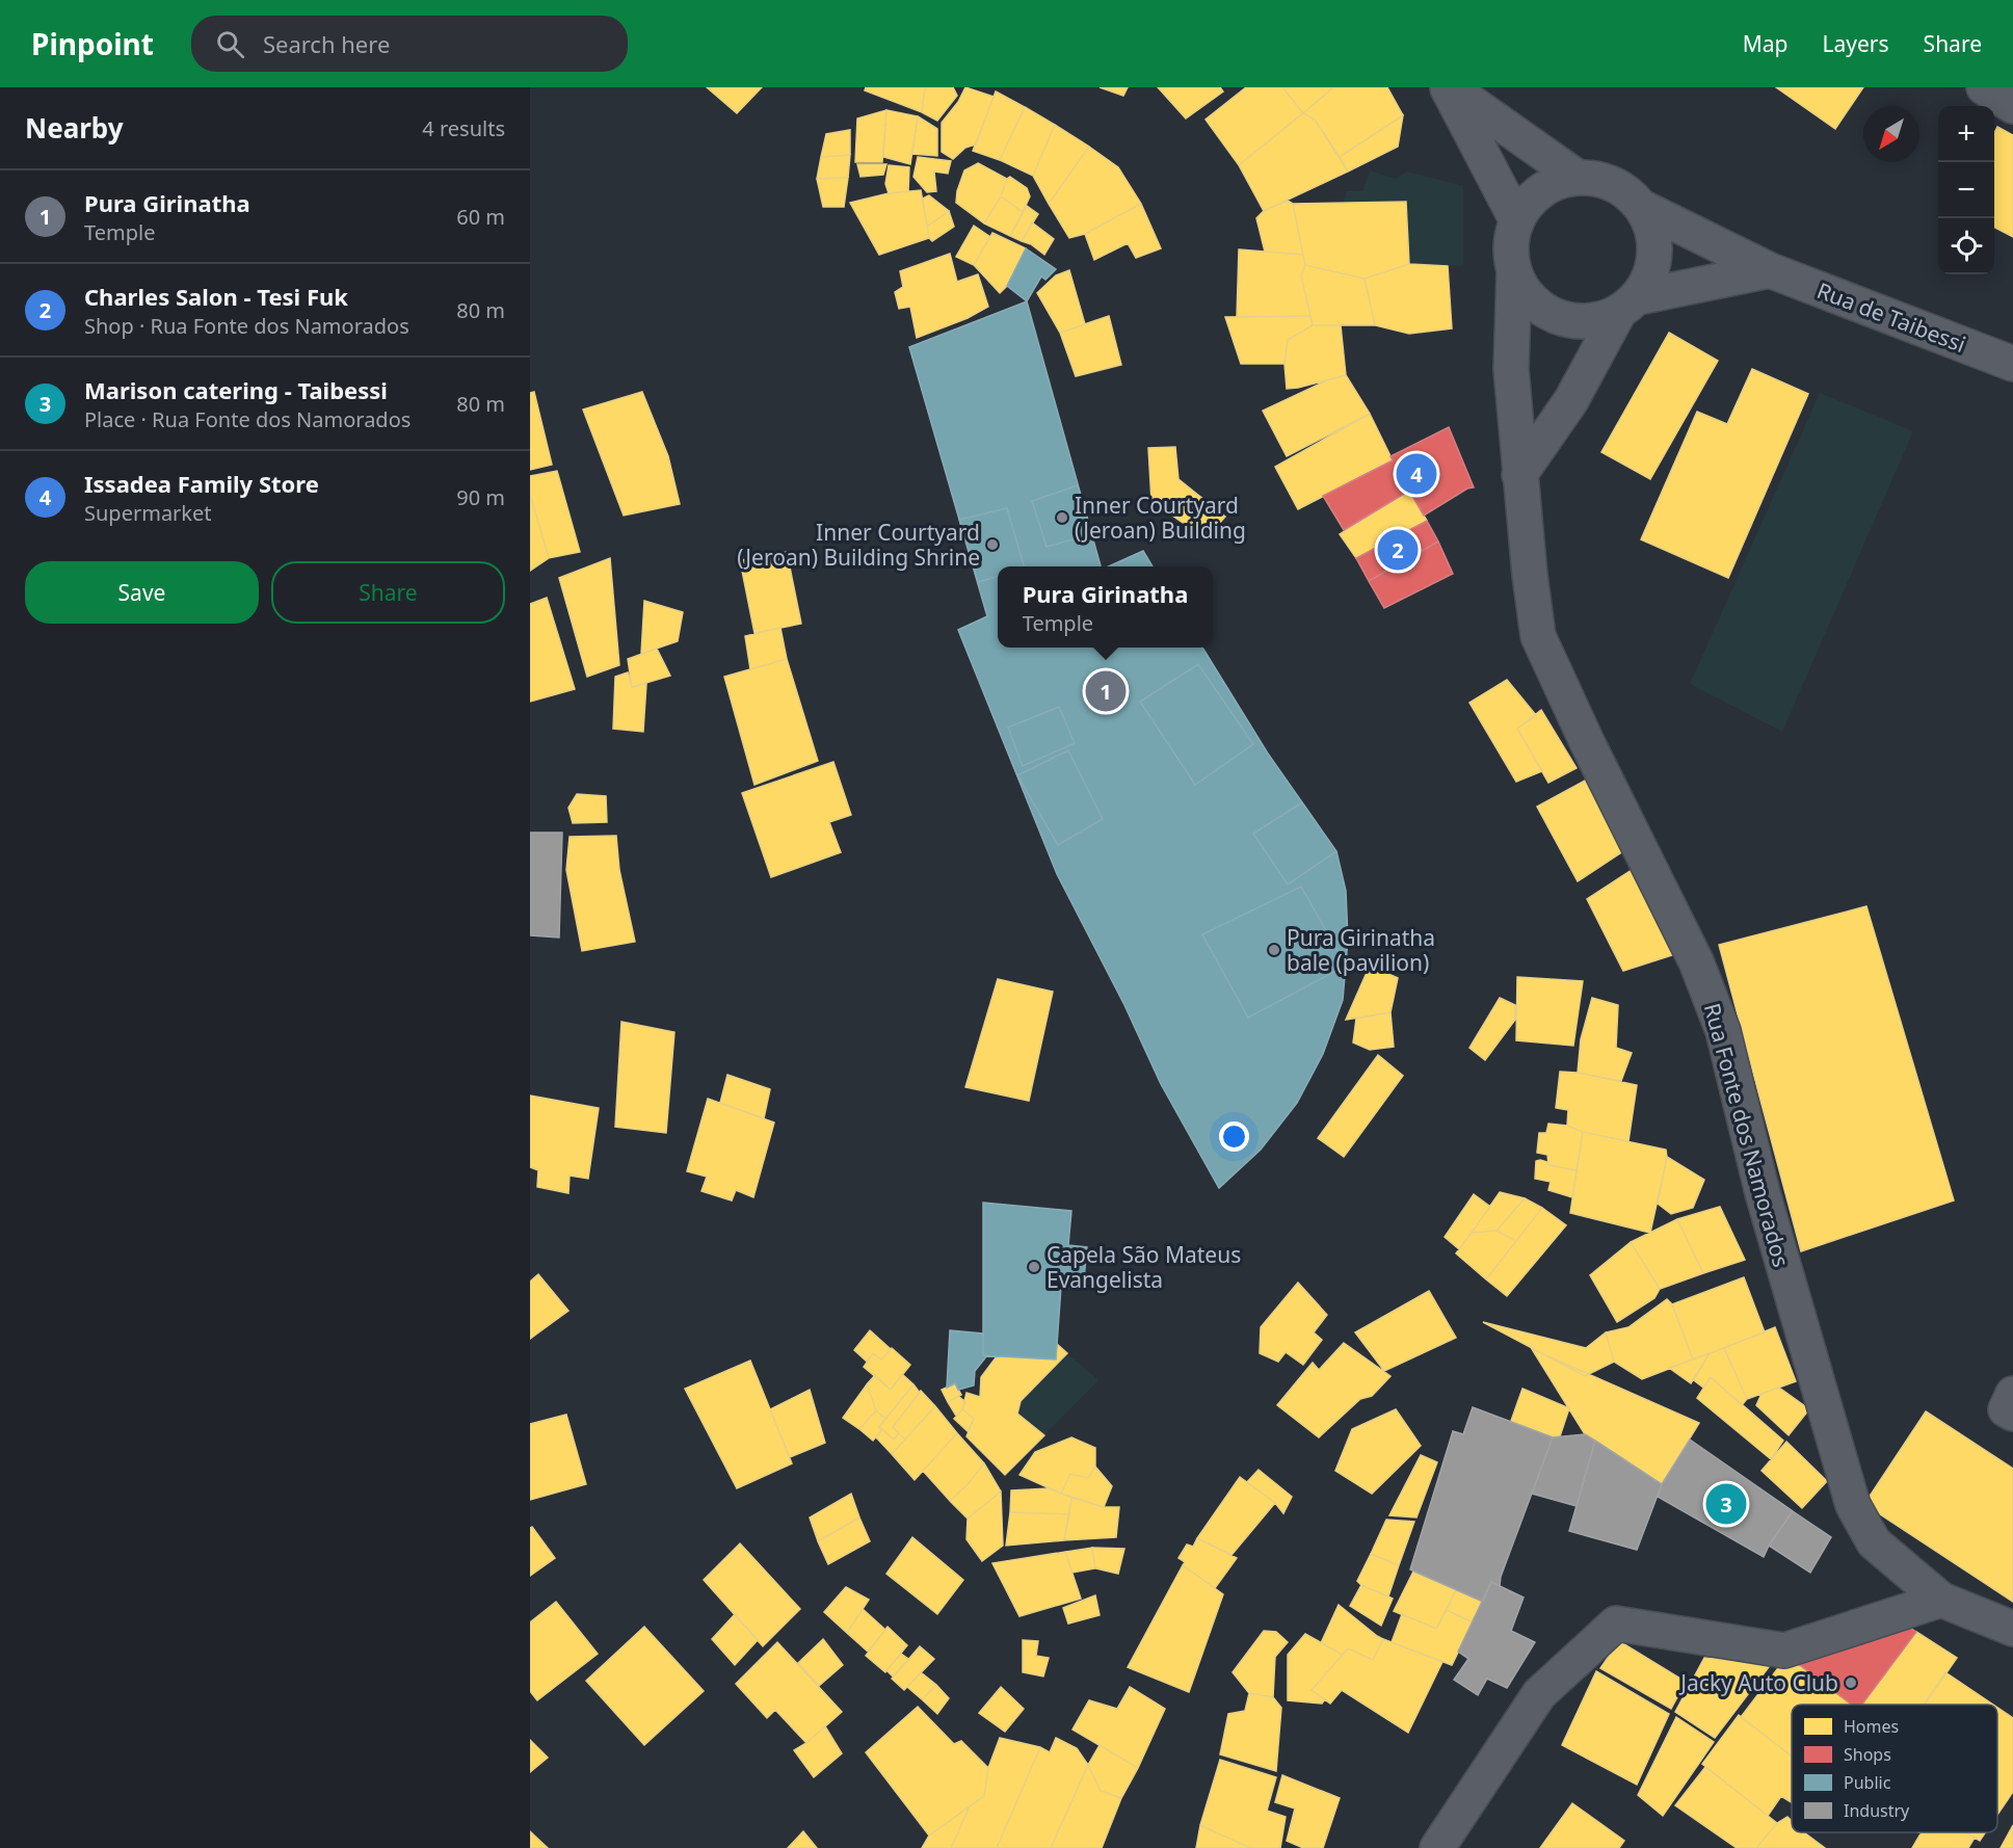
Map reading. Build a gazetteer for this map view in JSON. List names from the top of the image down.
{
  "streets": {
    "street": ["Rua de Taibessi", "Rua Fonte dos Namorados"]
  },
  "crossings": [
    ["Rua de Taibessi", "Rua Fonte dos Namorados"]
  ],
  "places": [
    "Inner Courtyard (Jeroan) Building",
    "Inner Courtyard (Jeroan) Building Shrine",
    "Pura Girinatha bale (pavilion)",
    "Capela São Mateus Evangelista",
    "Jacky Auto Club"
  ],
  "legend": [
    "Homes",
    "Shops",
    "Public",
    "Industry"
  ],
  "north": "bottom left",
  "page": {
    "header": "Pinpoint",
    "search": "Search here",
    "nav": ["Map", "Layers", "Share"],
    "heading": ["Nearby", "4 results"],
    "map_buttons": ["+", "−"],
    "list": [
      {
        "mark": "1",
        "name": "Pura Girinatha",
        "note": "Temple",
        "value": "60 m"
      },
      {
        "mark": "2",
        "name": "Charles Salon - Tesi Fuk",
        "note": "Shop · Rua Fonte dos Namorados",
        "value": "80 m"
      },
      {
        "mark": "3",
        "name": "Marison catering - Taibessi",
        "note": "Place · Rua Fonte dos Namorados",
        "value": "80 m"
      },
      {
        "mark": "4",
        "name": "Issadea Family Store",
        "note": "Supermarket",
        "value": "90 m"
      }
    ],
    "pins": [
      "4",
      "2",
      "1",
      "3"
    ],
    "buttons": ["Save", "Share"],
    "popup": ["Pura Girinatha", "Temple"]
  }
}
